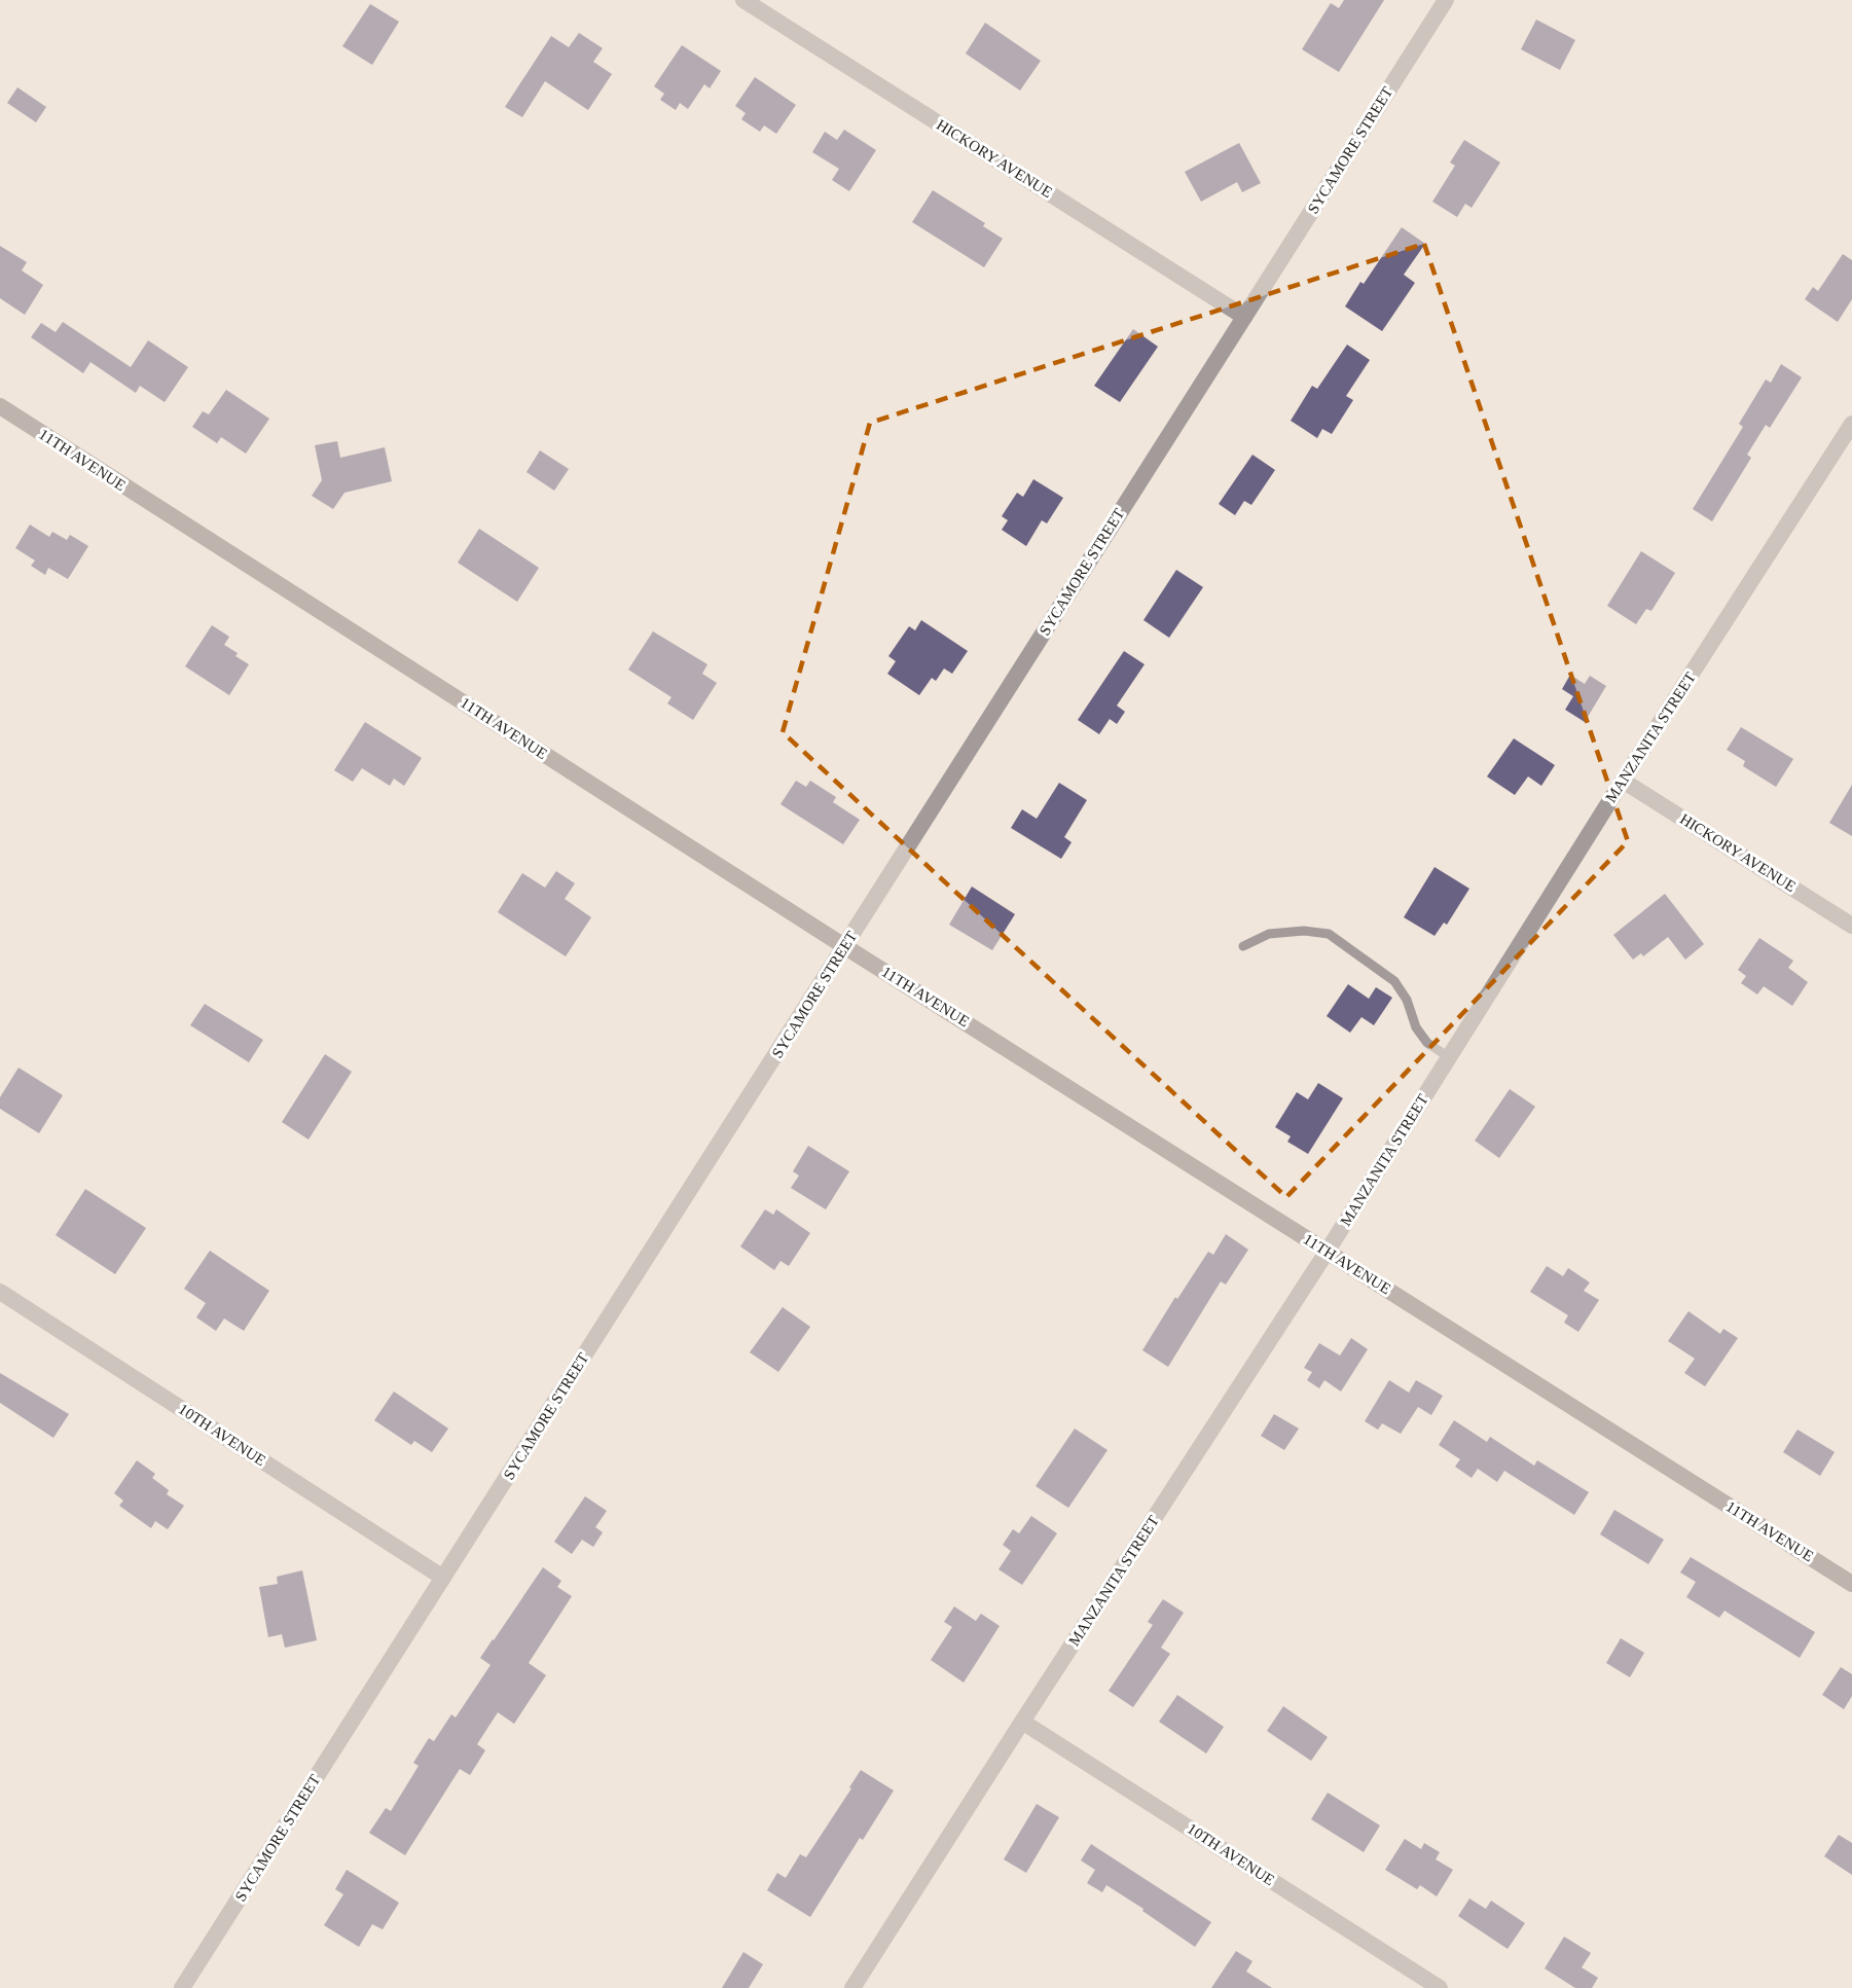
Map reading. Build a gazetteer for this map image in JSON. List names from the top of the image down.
{
  "streets": {
    "main road": ["11TH AVENUE"],
    "street": [
      "SYCAMORE STREET",
      "HICKORY AVENUE",
      "MANZANITA STREET",
      "10TH AVENUE"
    ]
  },
  "crossings": [
    ["SYCAMORE STREET", "HICKORY AVENUE"],
    ["SYCAMORE STREET", "11TH AVENUE"],
    ["SYCAMORE STREET", "10TH AVENUE"],
    ["HICKORY AVENUE", "MANZANITA STREET"],
    ["11TH AVENUE", "MANZANITA STREET"],
    ["MANZANITA STREET", "10TH AVENUE"]
  ]
}
